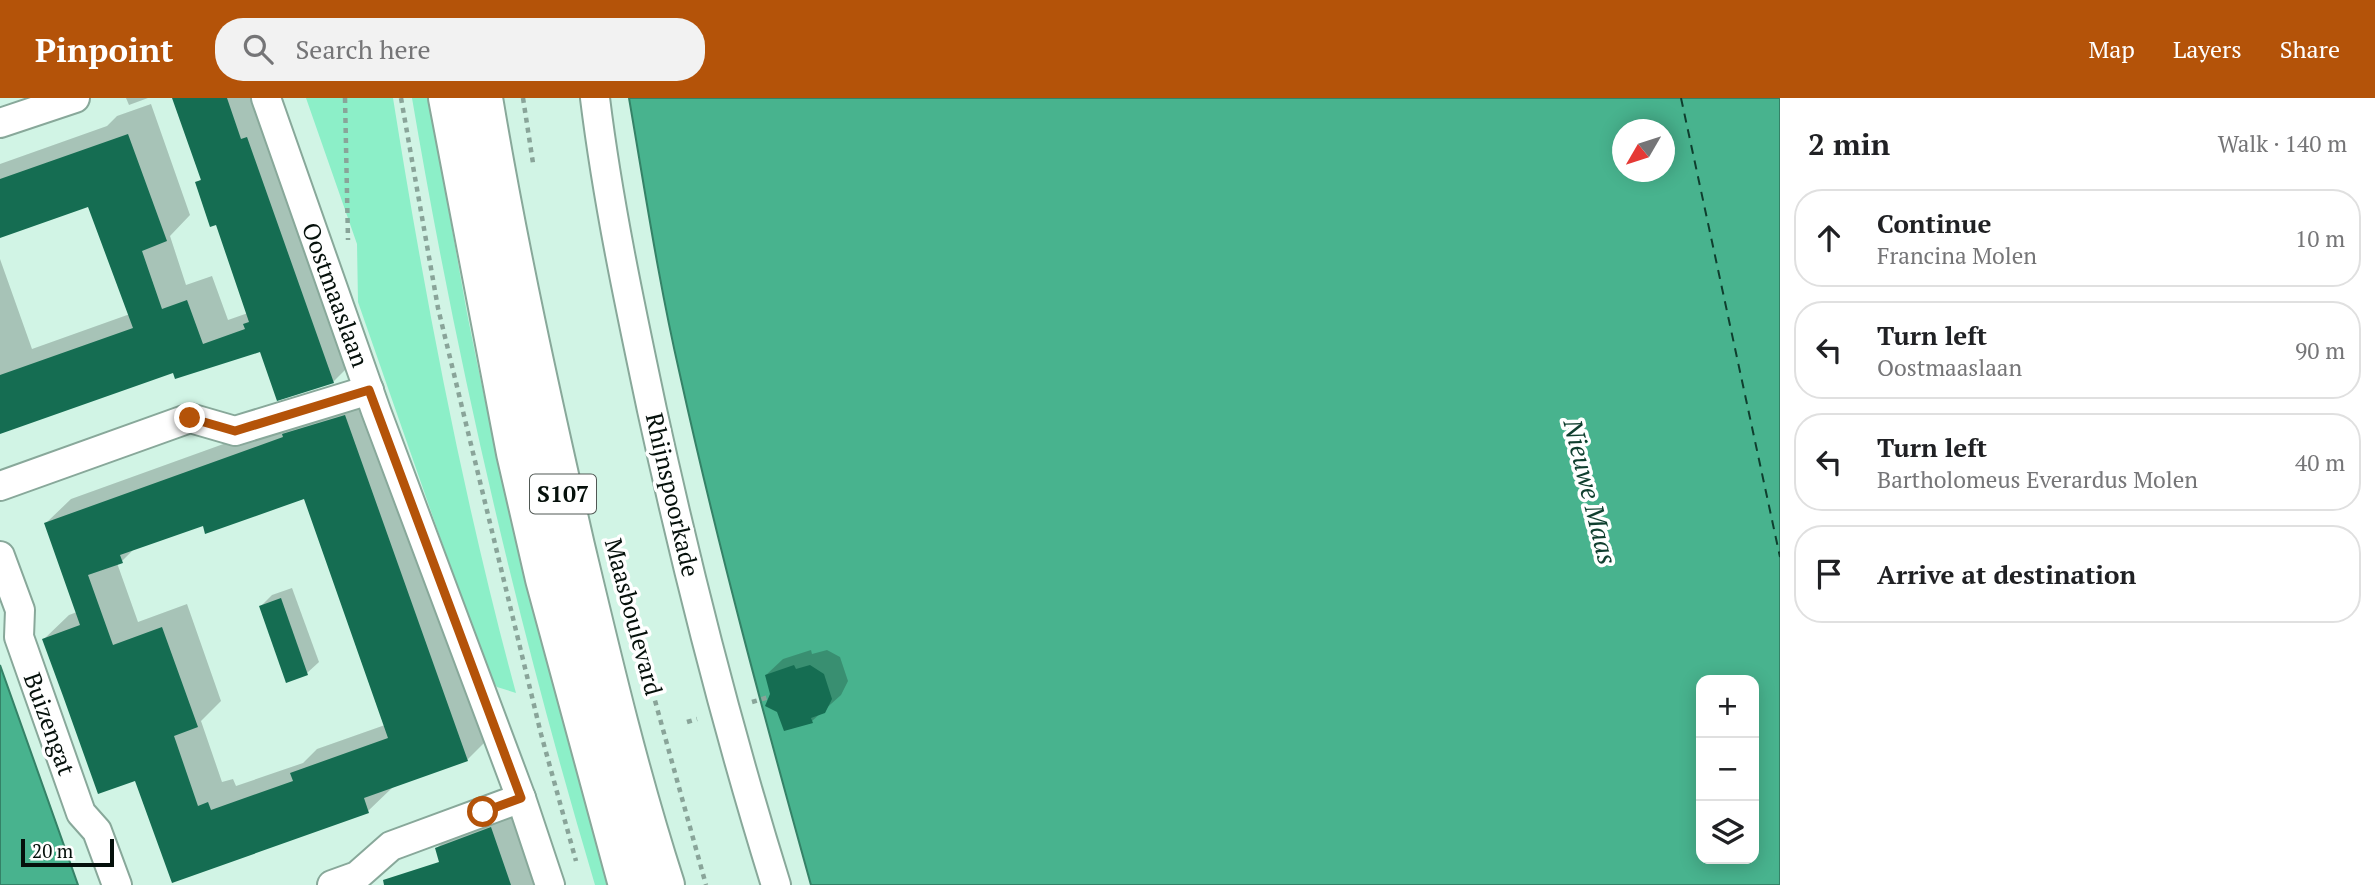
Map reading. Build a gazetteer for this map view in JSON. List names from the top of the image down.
{
  "streets": {
    "main road": ["S107", "Maasboulevard"],
    "street": ["Oostmaaslaan", "Rhijnspoorkade", "Buizengat"]
  },
  "water": ["Nieuwe Maas"],
  "scale_bar": "20 m",
  "north": "bottom left",
  "page": {
    "header": "Pinpoint",
    "search": "Search here",
    "nav": ["Map", "Layers", "Share"],
    "heading": ["2 min", "Walk · 140 m"],
    "list": [
      ["Continue", "Francina Molen", "10 m"],
      ["Turn left", "Oostmaaslaan", "90 m"],
      ["Turn left", "Bartholomeus Everardus Molen", "40 m"],
      "Arrive at destination"
    ],
    "map_buttons": ["+", "−"],
    "scale": "20 m"
  }
}
